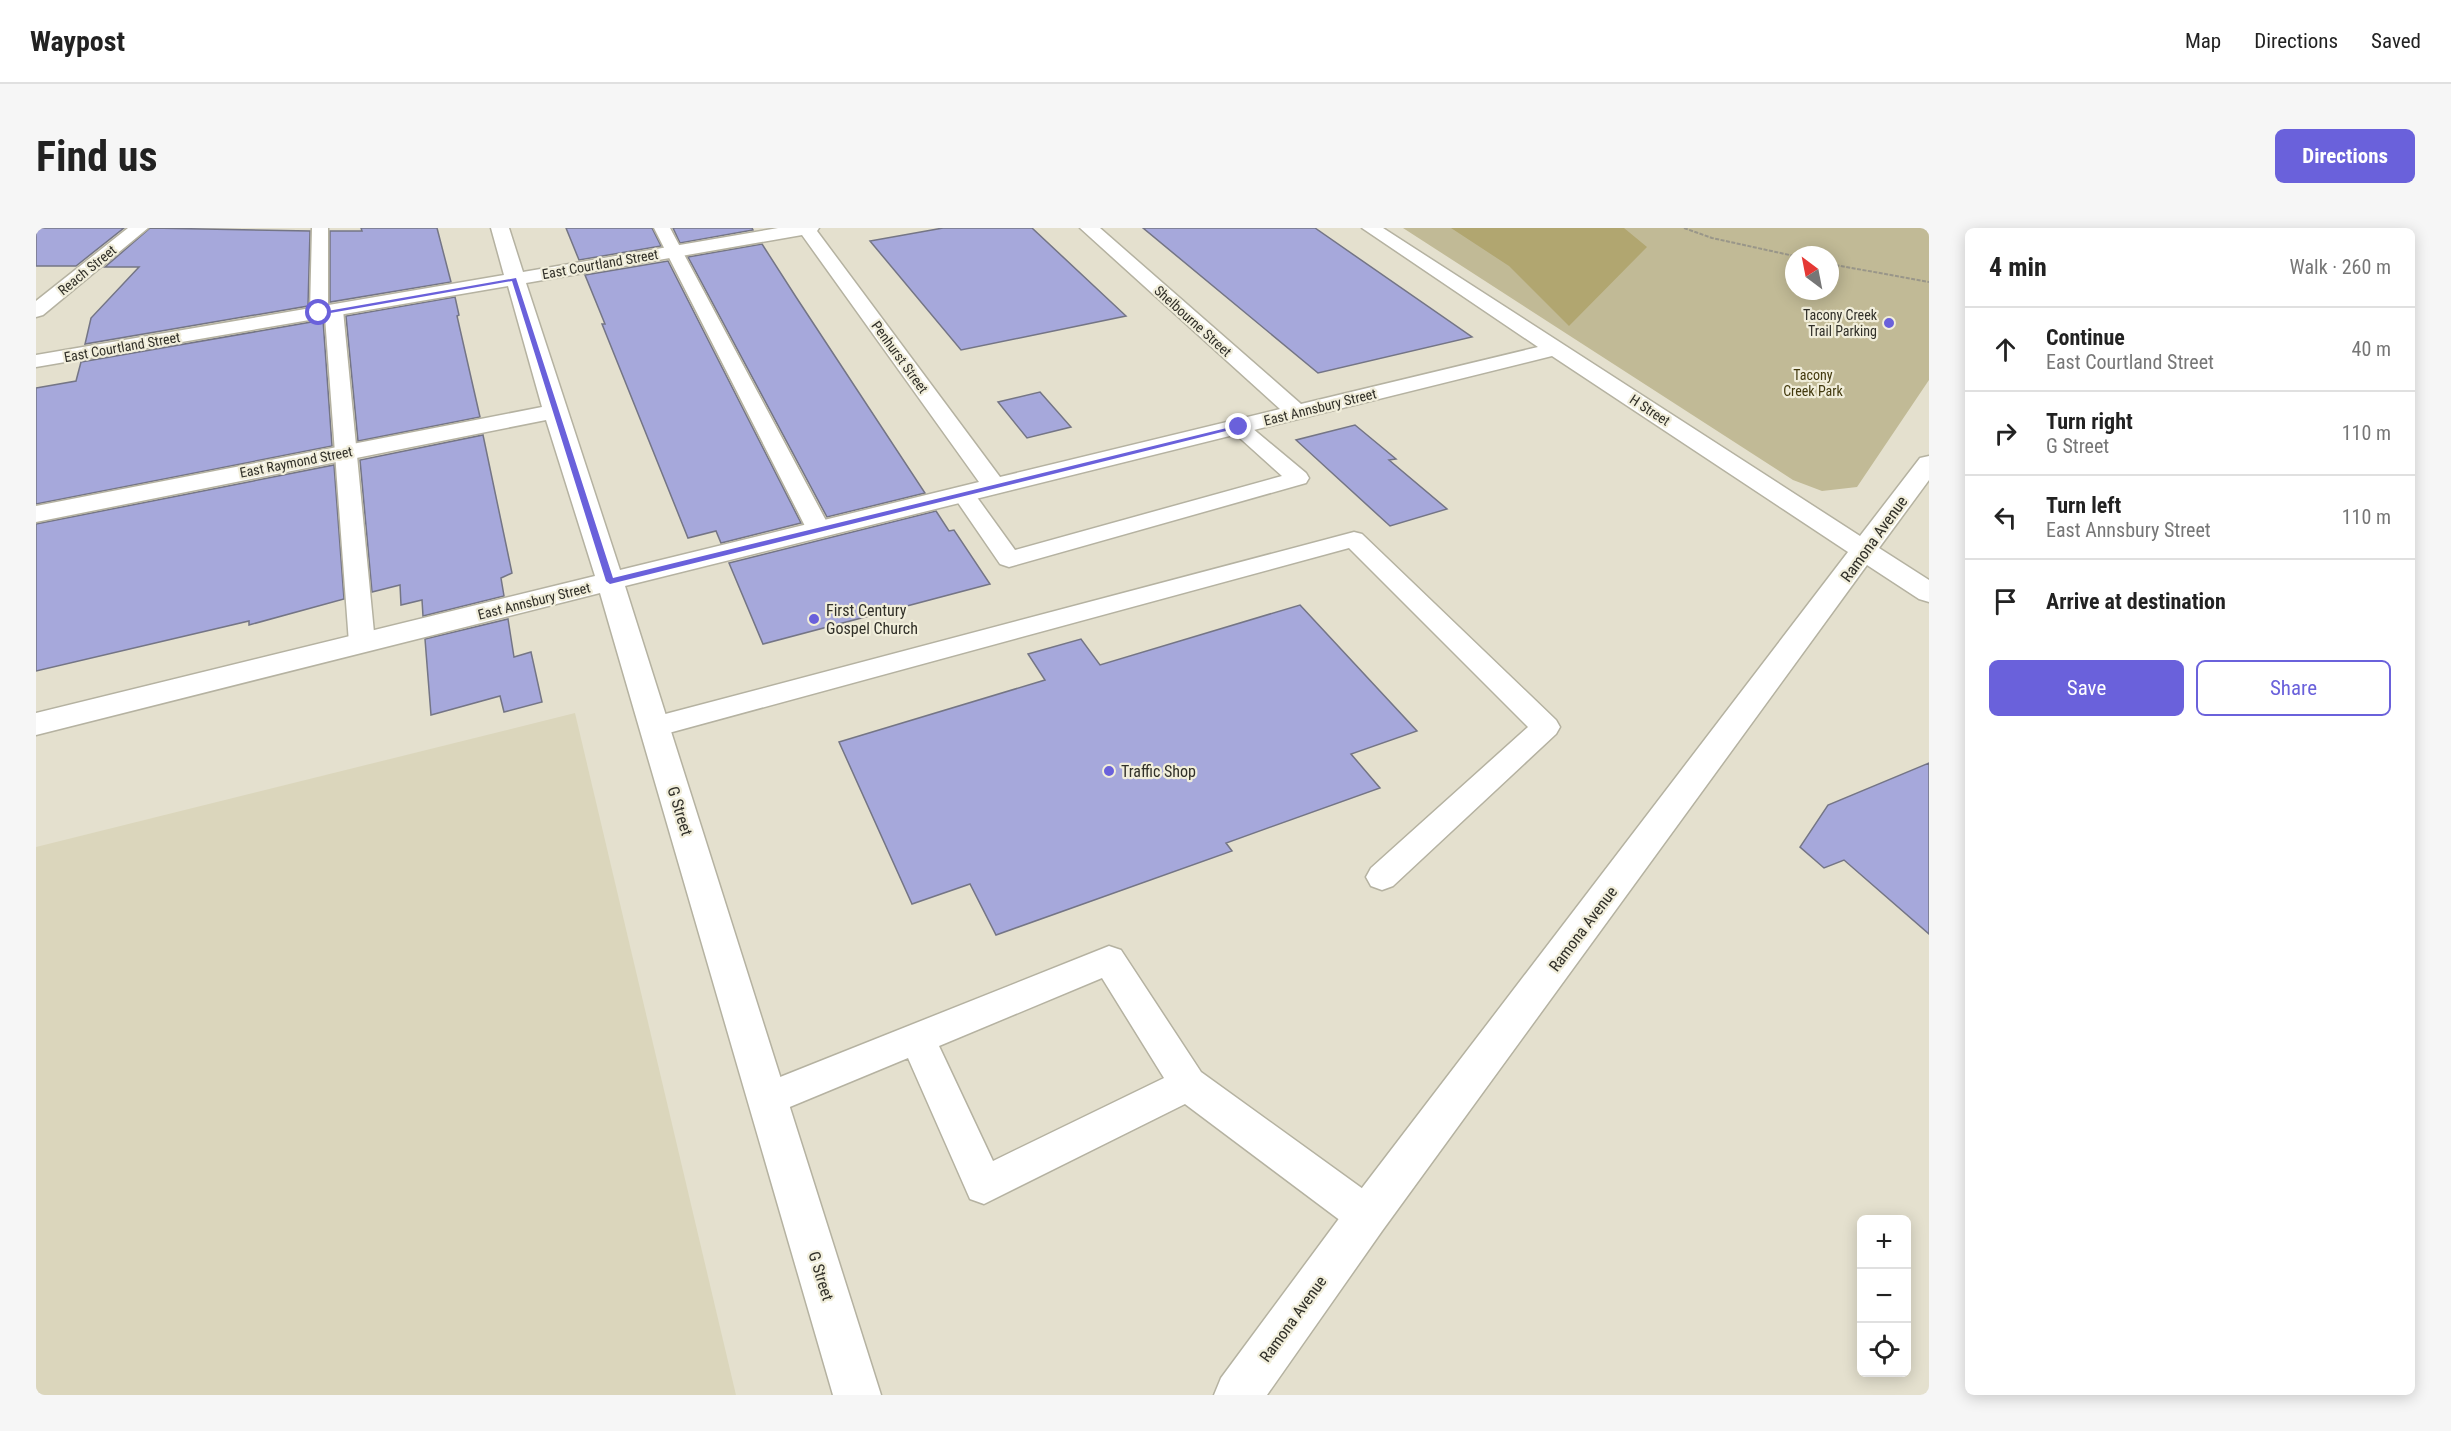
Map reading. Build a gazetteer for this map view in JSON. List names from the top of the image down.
{
  "streets": {
    "street": [
      "East Courtland Street",
      "Reach Street",
      "Shelbourne Street",
      "Penhurst Street",
      "East Annsbury Street",
      "H Street",
      "East Raymond Street",
      "Ramona Avenue",
      "G Street"
    ]
  },
  "crossings": [
    ["East Courtland Street", "Penhurst Street"],
    ["East Courtland Street", "G Street"],
    ["Shelbourne Street", "East Annsbury Street"],
    ["Penhurst Street", "East Annsbury Street"],
    ["East Annsbury Street", "H Street"],
    ["East Annsbury Street", "G Street"],
    ["H Street", "Ramona Avenue"],
    ["East Raymond Street", "G Street"]
  ],
  "parks": ["Tacony Creek Park"],
  "places": ["Tacony Creek Trail Parking", "First Century Gospel Church", "Traffic Shop"],
  "north": "top left",
  "page": {
    "header": "Waypost",
    "nav": ["Map", "Directions", "Saved"],
    "buttons": [
      "Directions",
      ["Save", "Share"]
    ],
    "title": "Find us",
    "heading": ["4 min", "Walk · 260 m"],
    "list": [
      ["Continue", "East Courtland Street", "40 m"],
      ["Turn right", "G Street", "110 m"],
      ["Turn left", "East Annsbury Street", "110 m"],
      "Arrive at destination"
    ],
    "map_buttons": ["+", "−"]
  }
}
